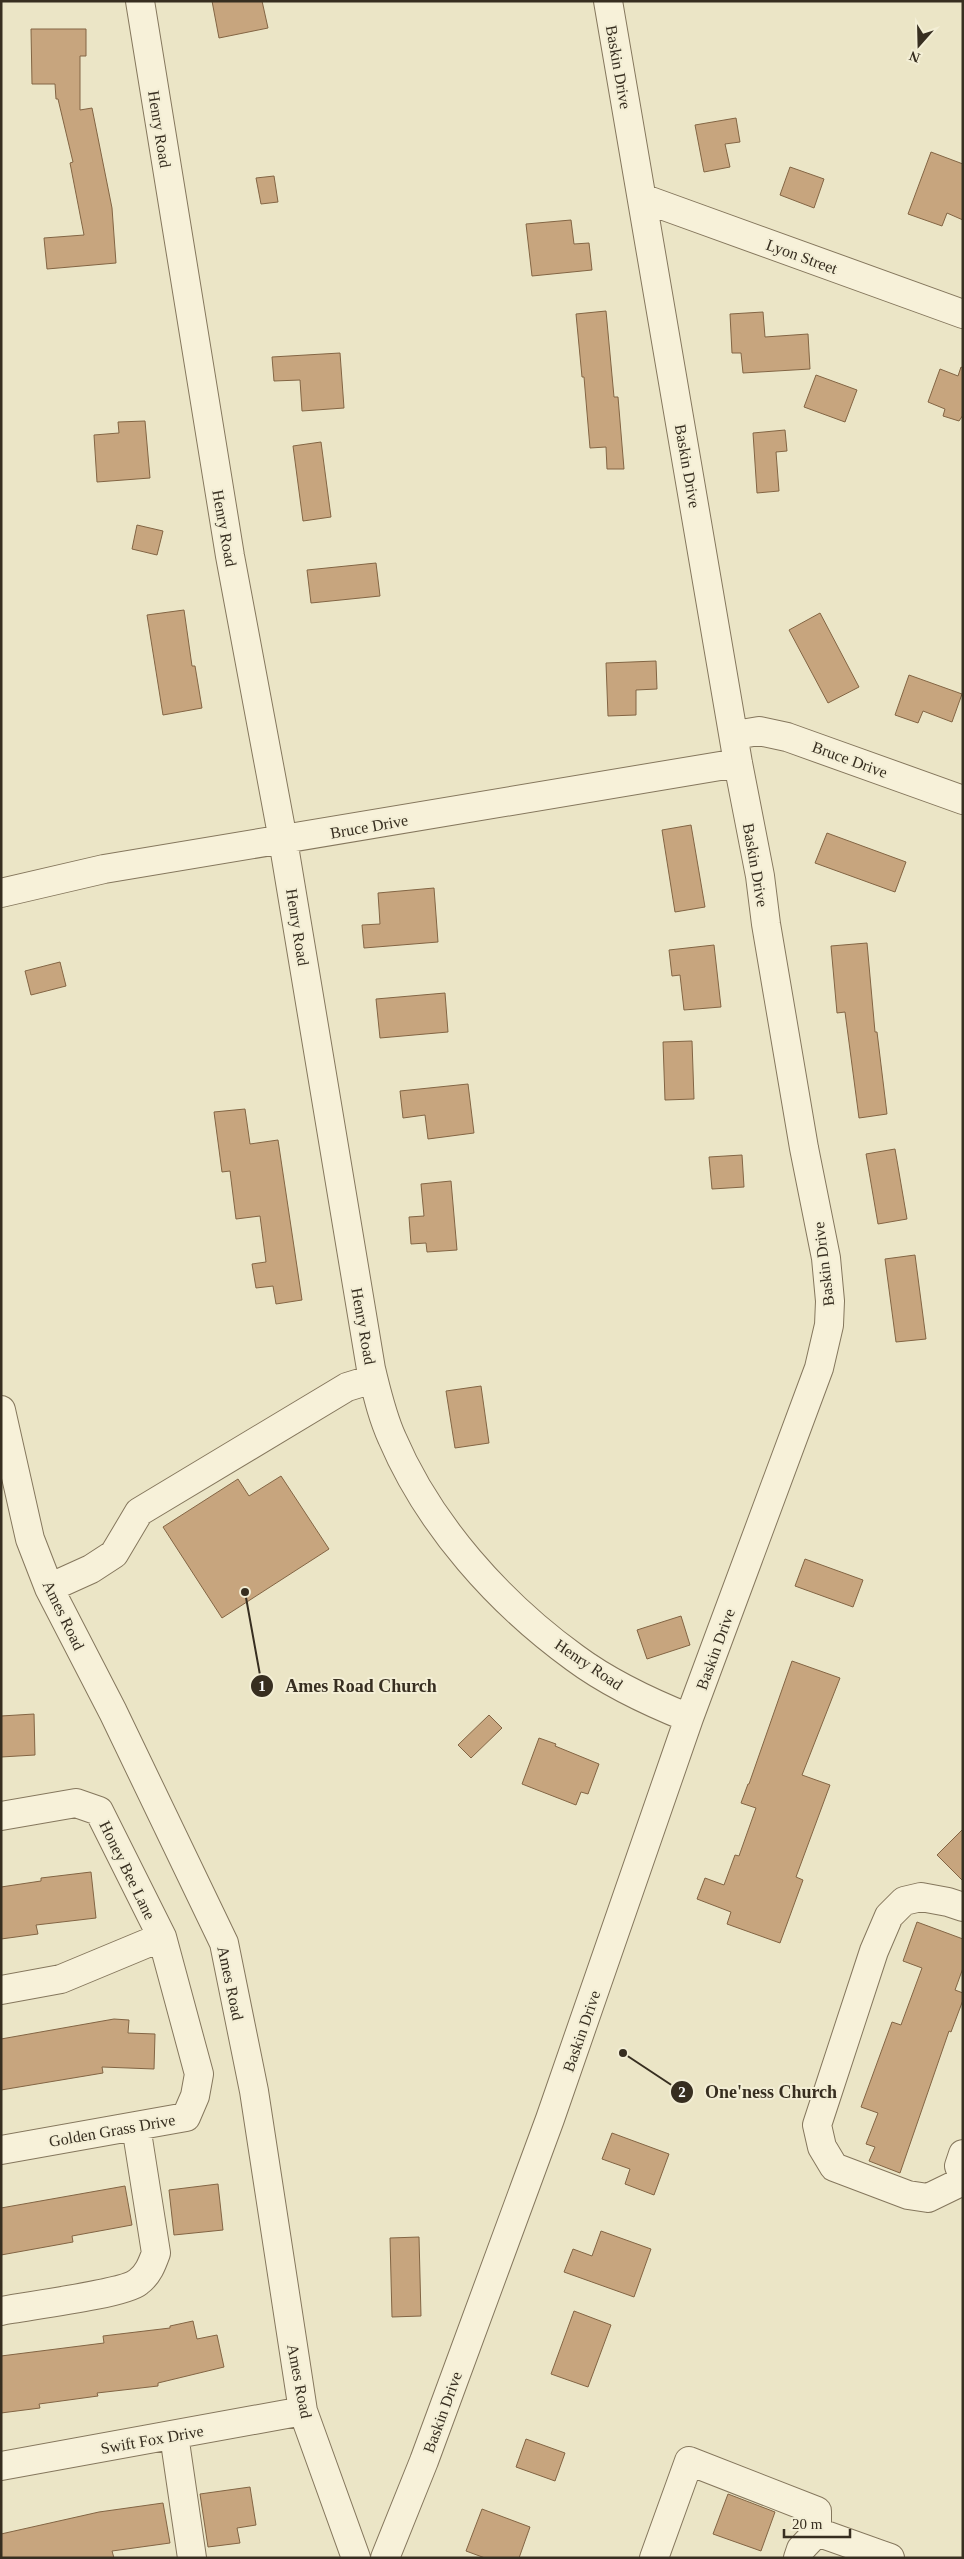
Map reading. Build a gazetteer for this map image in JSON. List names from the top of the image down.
{
  "streets": {
    "street": [
      "Baskin Drive",
      "Henry Road",
      "Lyon Street",
      "Bruce Drive",
      "Ames Road",
      "Honey Bee Lane",
      "Golden Grass Drive",
      "Swift Fox Drive"
    ]
  },
  "crossings": [
    ["Baskin Drive", "Henry Road"],
    ["Baskin Drive", "Lyon Street"],
    ["Baskin Drive", "Bruce Drive"],
    ["Henry Road", "Bruce Drive"],
    ["Ames Road", "Swift Fox Drive"],
    ["Honey Bee Lane", "Golden Grass Drive"]
  ],
  "places": ["Ames Road Church", "One'ness Church"],
  "scale_bar": "20 m",
  "north": "bottom"
}
